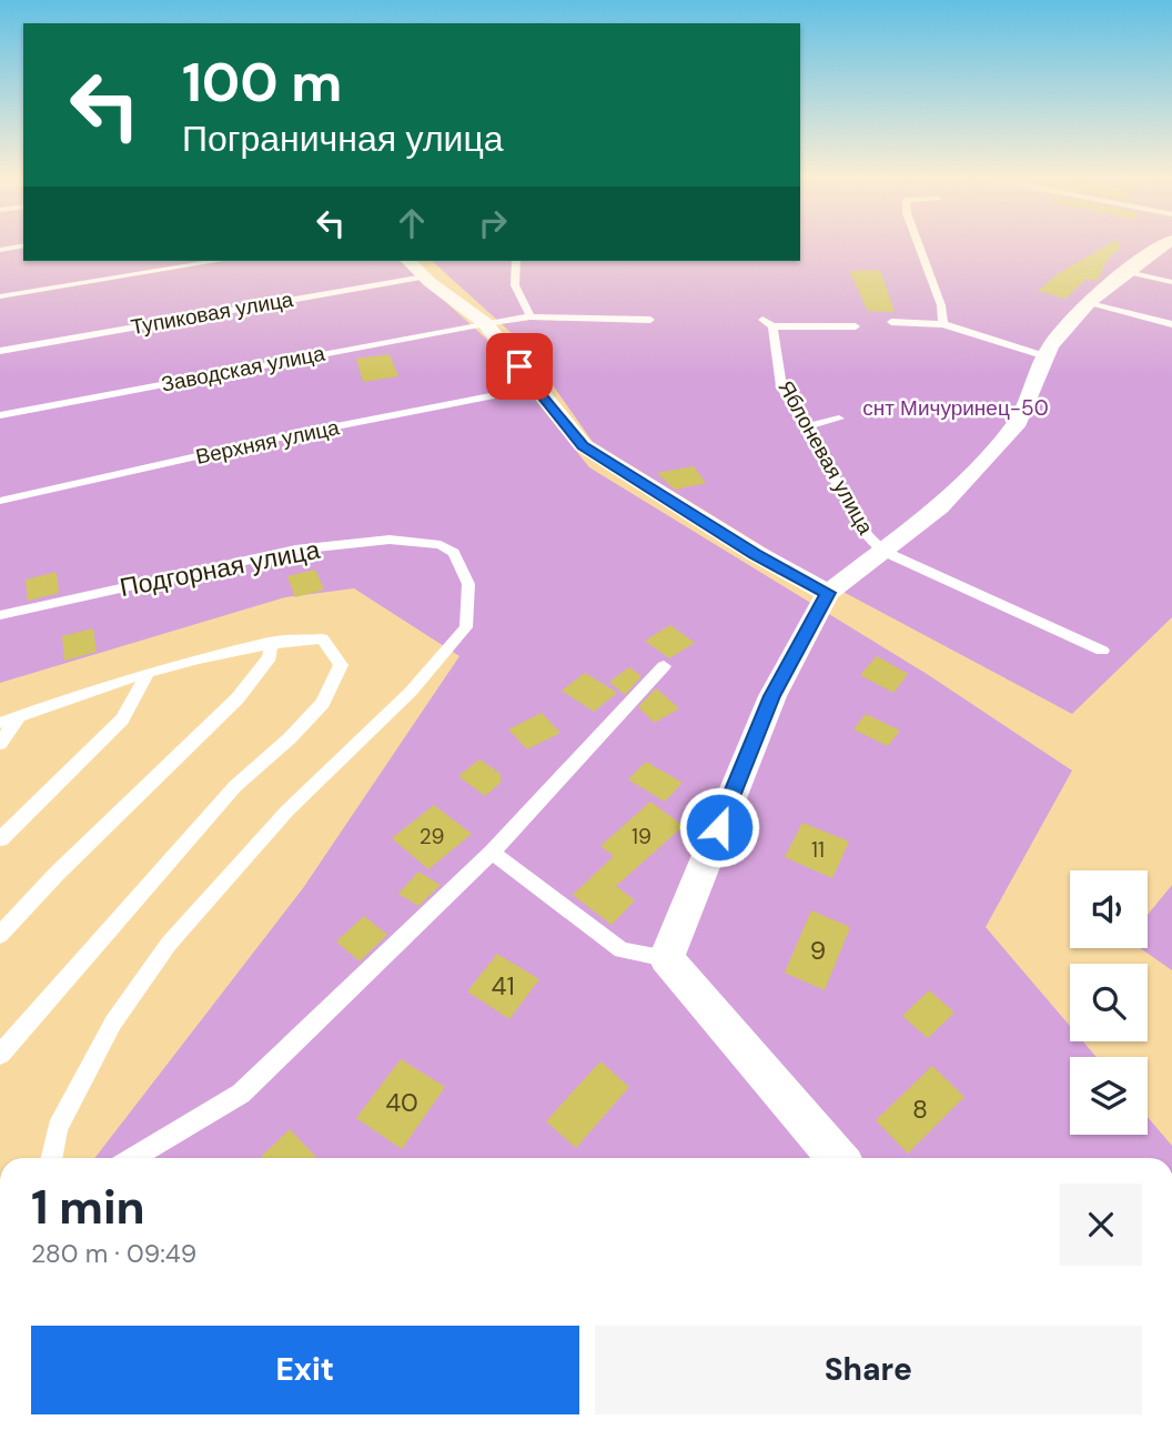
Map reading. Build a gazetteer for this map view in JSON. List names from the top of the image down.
{
  "streets": {
    "lane": [
      "Тупиковая улица",
      "Заводская улица",
      "Верхняя улица",
      "Яблоневая улица",
      "Подгорная улица"
    ]
  },
  "parks": ["снт Мичуринец-50"],
  "house_numbers": [
    "29",
    "19",
    "11",
    "9",
    "41",
    "40",
    "8"
  ],
  "page": {
    "turn": ["100 m", "Пограничная улица"],
    "heading": ["1 min", "280 m · 09:49"],
    "buttons": ["Exit", "Share"]
  }
}
